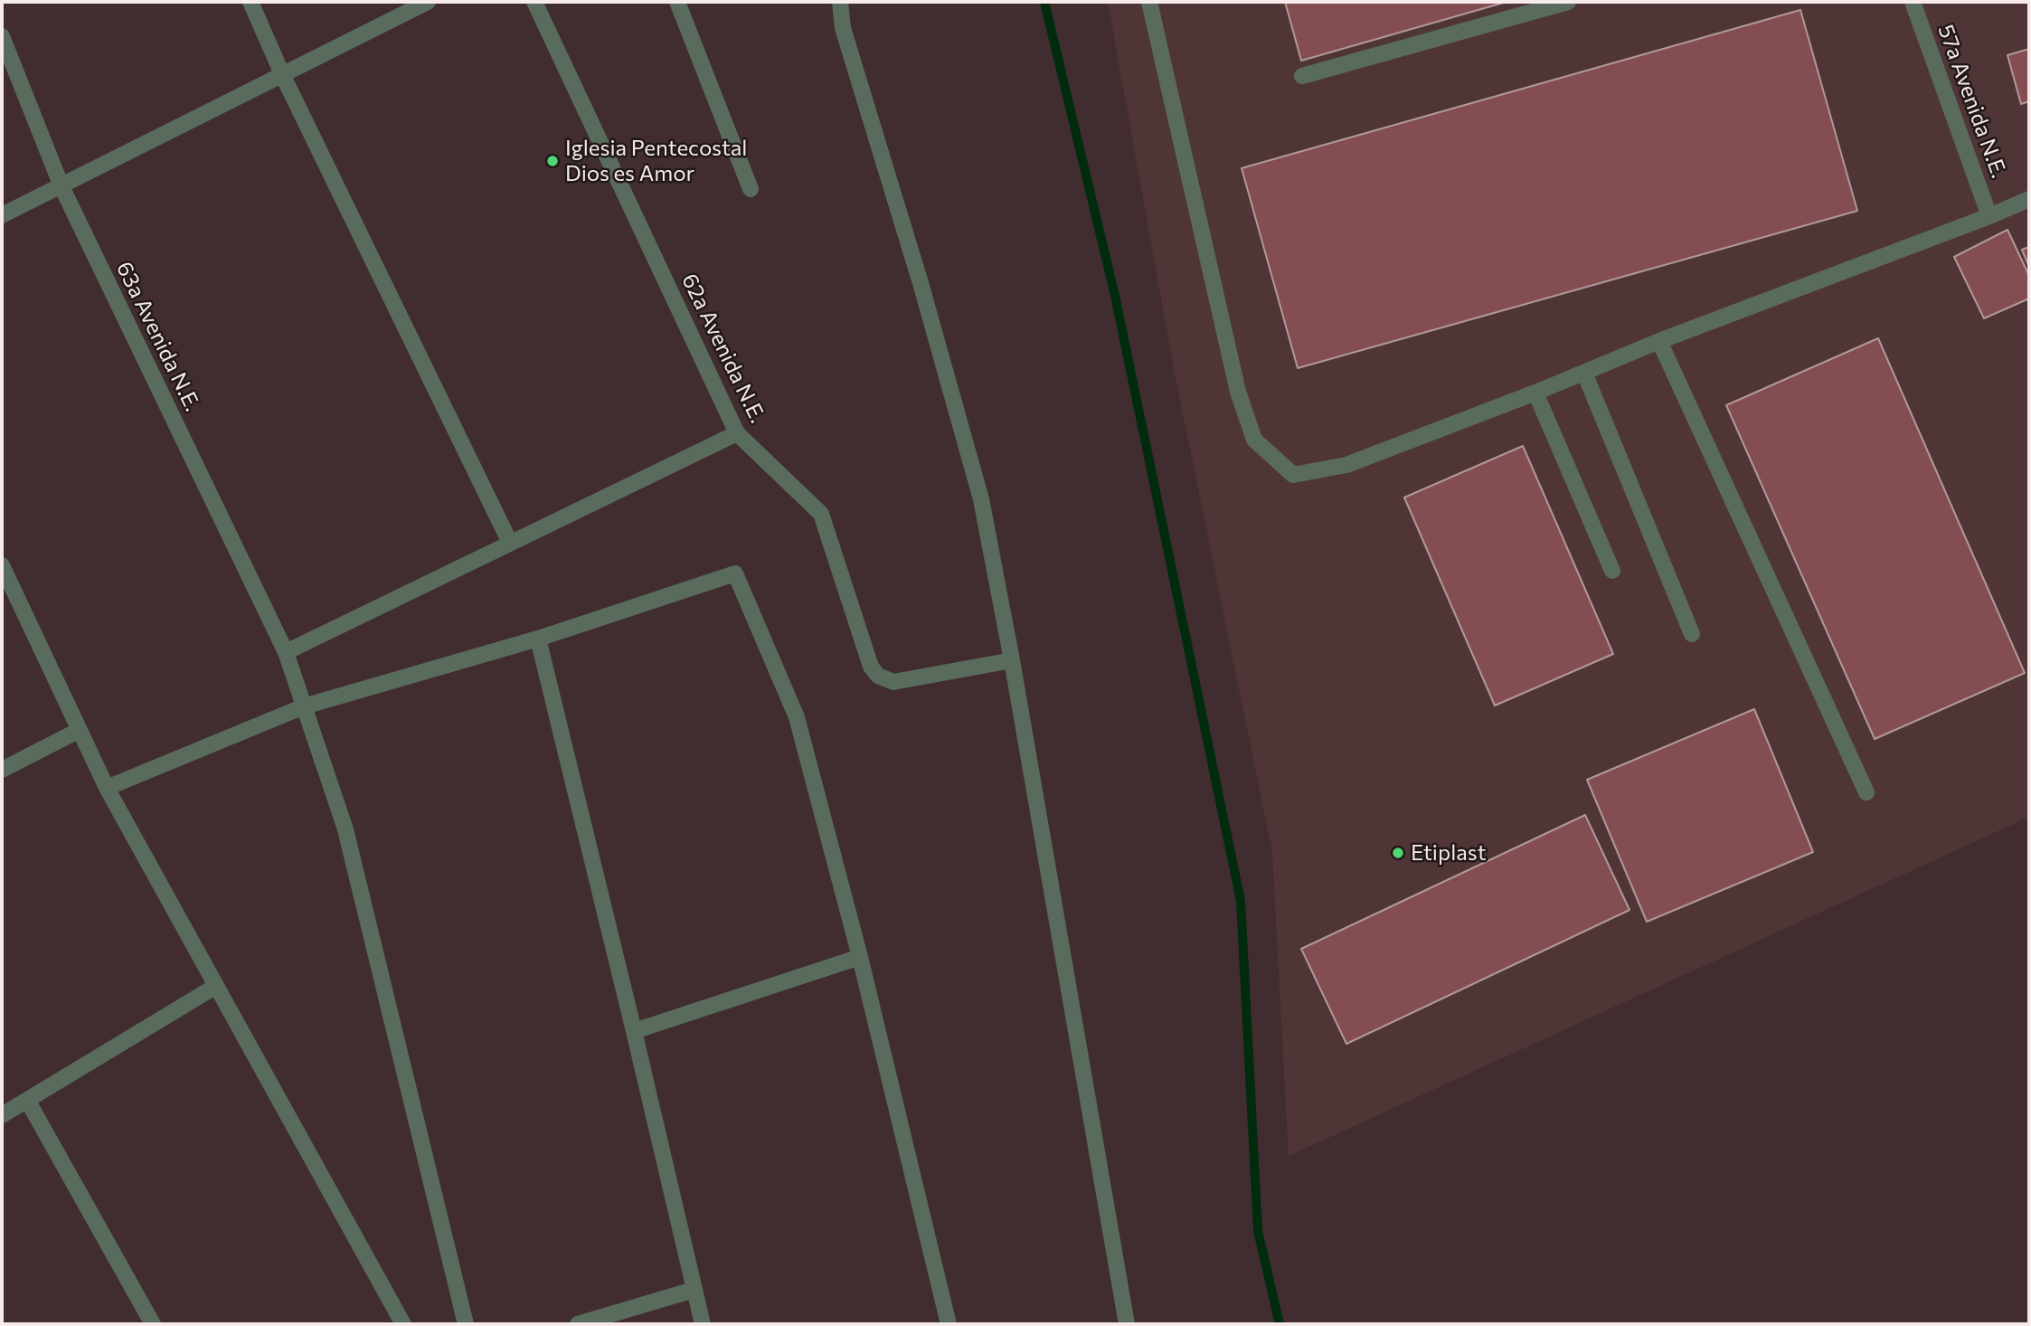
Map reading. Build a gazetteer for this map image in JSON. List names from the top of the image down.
{
  "streets": {
    "street": ["57a Avenida N.E.", "63a Avenida N.E.", "62a Avenida N.E."]
  },
  "places": ["Iglesia Pentecostal Dios es Amor", "Etiplast"]
}
